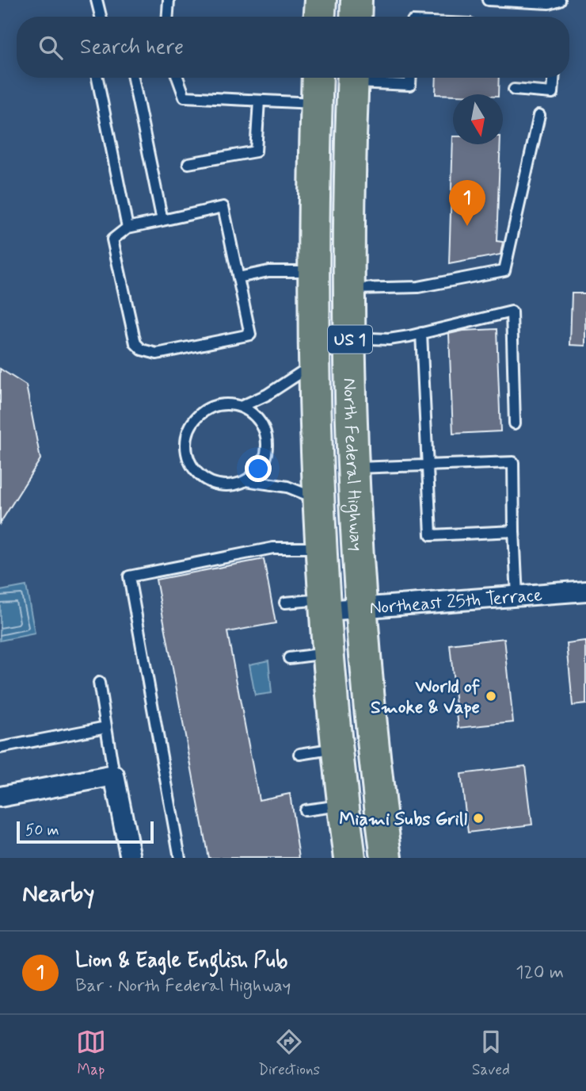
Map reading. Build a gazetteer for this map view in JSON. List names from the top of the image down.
{
  "streets": {
    "main road": ["US 1", "North Federal Highway"],
    "street": ["Northeast 25th Terrace"]
  },
  "crossings": [
    ["North Federal Highway", "Northeast 25th Terrace"]
  ],
  "places": ["World of Smoke & Vape", "Miami Subs Grill"],
  "scale_bar": "50 m",
  "north": "bottom",
  "page": {
    "search": "Search here",
    "pins": "1",
    "scale": "50 m",
    "heading": "Nearby",
    "list": [
      {
        "mark": "1",
        "name": "Lion & Eagle English Pub",
        "note": "Bar · North Federal Highway",
        "value": "120 m"
      }
    ],
    "nav": ["Map", "Directions", "Saved"]
  }
}
